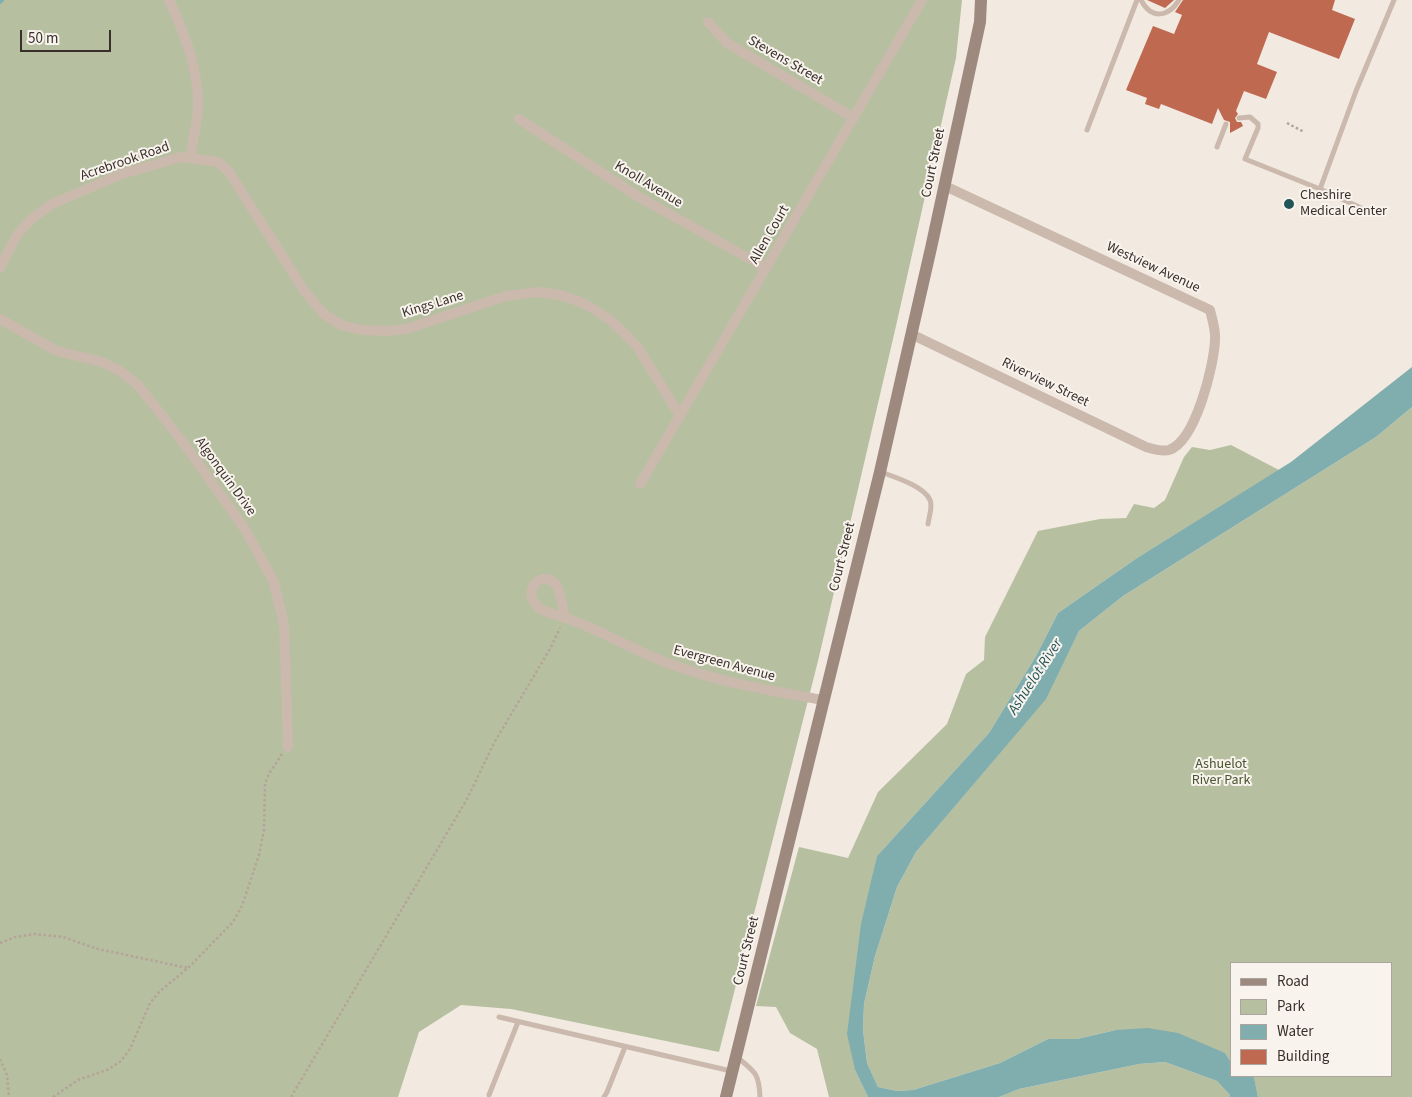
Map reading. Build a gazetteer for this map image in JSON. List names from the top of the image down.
{
  "streets": {
    "main road": ["Court Street"],
    "street": [
      "Stevens Street",
      "Acrebrook Road",
      "Knoll Avenue",
      "Allen Court",
      "Westview Avenue",
      "Kings Lane",
      "Riverview Street",
      "Algonquin Drive",
      "Evergreen Avenue"
    ]
  },
  "crossings": [
    ["Stevens Street", "Allen Court"],
    ["Acrebrook Road", "Kings Lane"],
    ["Court Street", "Westview Avenue"],
    ["Court Street", "Riverview Street"],
    ["Court Street", "Evergreen Avenue"],
    ["Knoll Avenue", "Allen Court"],
    ["Allen Court", "Kings Lane"],
    ["Westview Avenue", "Riverview Street"]
  ],
  "water": ["Ashuelot River"],
  "parks": ["Ashuelot River Park"],
  "places": ["Cheshire Medical Center"],
  "legend": [
    "Road",
    "Park",
    "Water",
    "Building"
  ],
  "scale_bar": "50 m"
}
